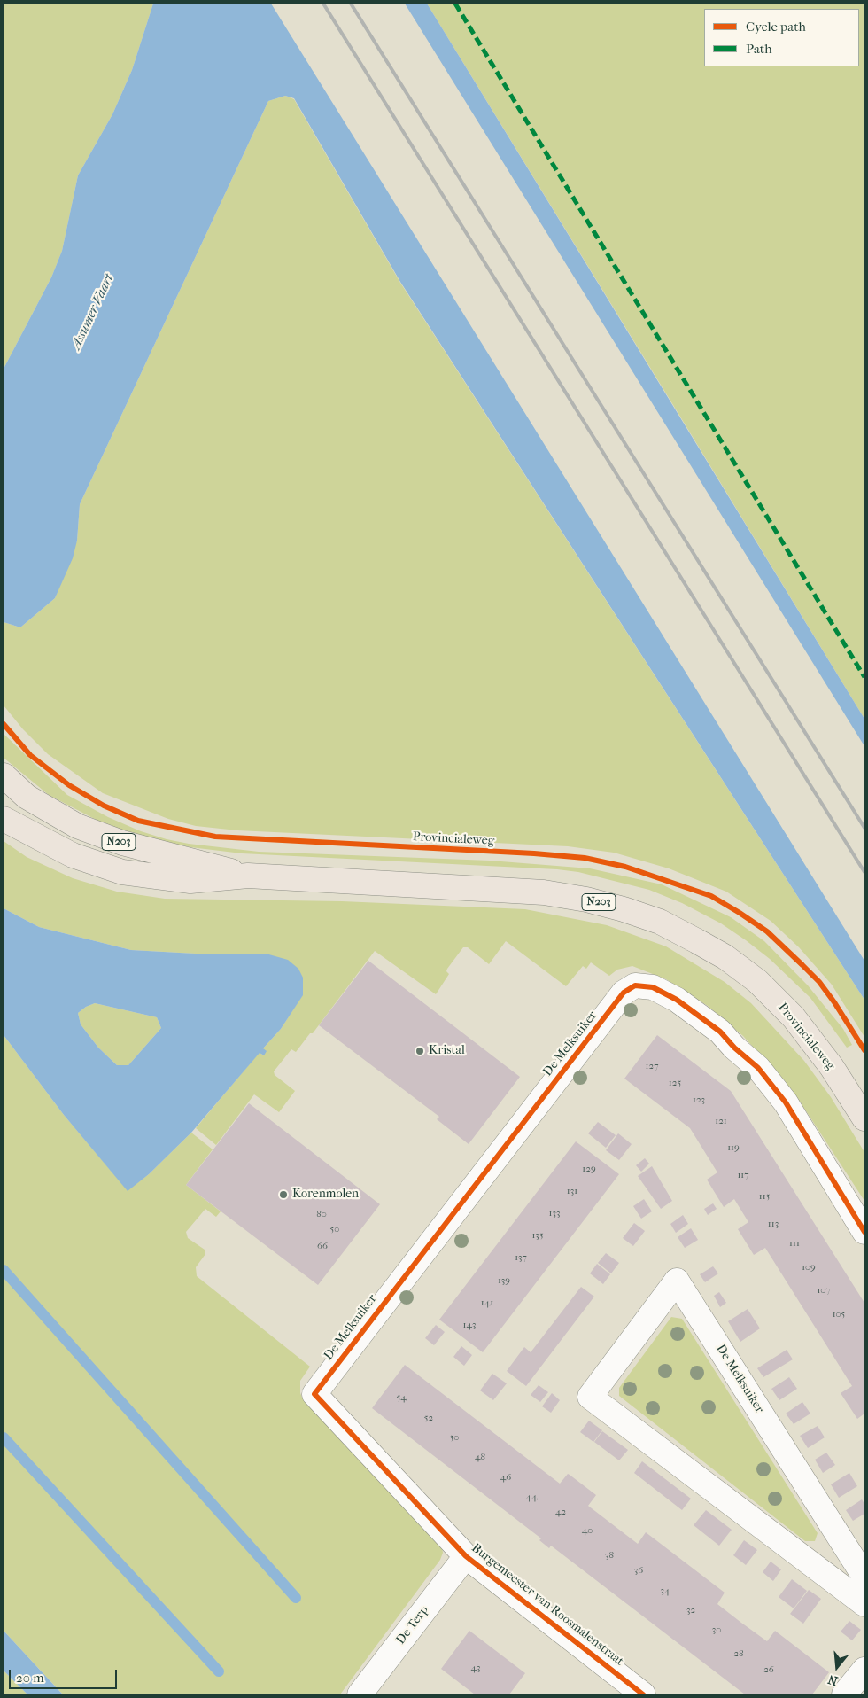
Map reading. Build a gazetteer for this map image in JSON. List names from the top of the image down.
{
  "streets": {
    "main road": ["Provincialeweg", "N203"],
    "street": ["De Melksuiker", "Burgemeester van Roosmalenstraat", "De Terp"]
  },
  "crossings": [
    ["De Melksuiker", "Burgemeester van Roosmalenstraat"],
    ["Burgemeester van Roosmalenstraat", "De Terp"]
  ],
  "water": ["Assumer Vaart"],
  "places": ["Kristal", "Korenmolen"],
  "house_numbers": [
    "127",
    "125",
    "123",
    "121",
    "119",
    "129",
    "117",
    "131",
    "115",
    "133",
    "80",
    "113",
    "50",
    "135",
    "111",
    "66",
    "137",
    "109",
    "139",
    "107",
    "141",
    "105",
    "143",
    "54",
    "52",
    "50",
    "48",
    "46",
    "44",
    "42",
    "40",
    "38",
    "36",
    "34",
    "32",
    "30",
    "28",
    "43",
    "26"
  ],
  "legend": ["Cycle path", "Path"],
  "scale_bar": "20 m",
  "north": "bottom"
}
